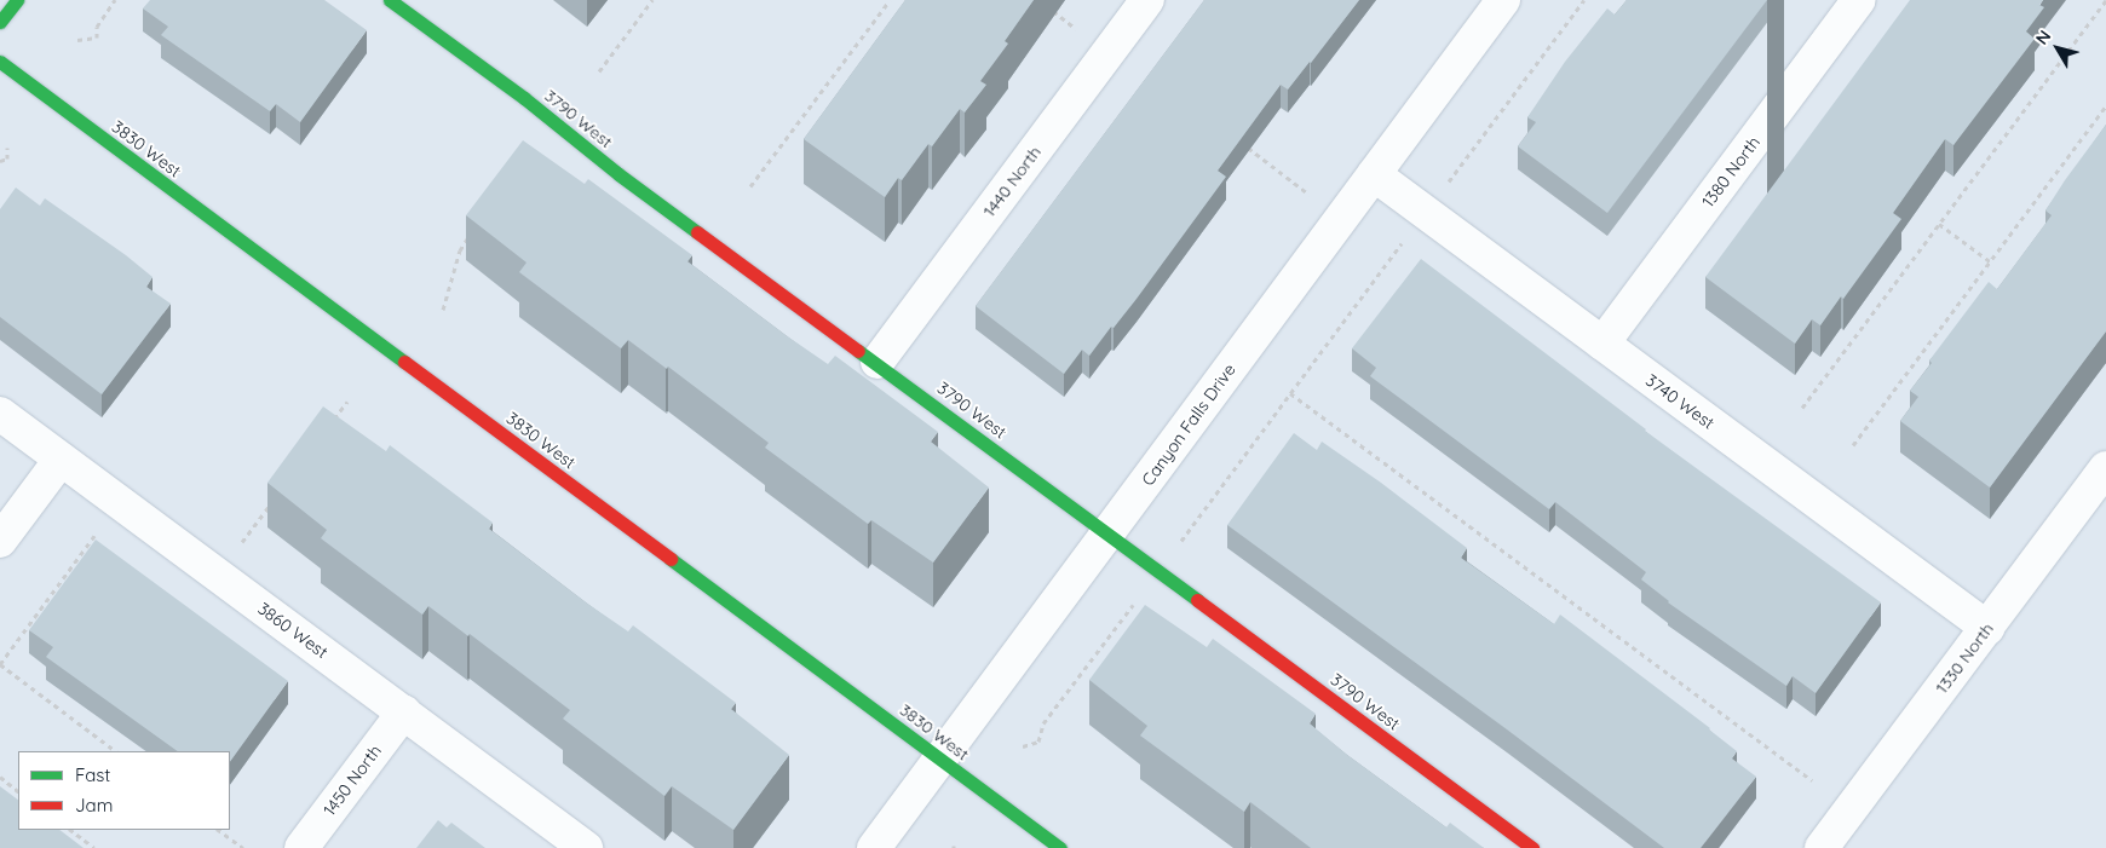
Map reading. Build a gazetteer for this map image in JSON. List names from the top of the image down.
{
  "streets": {
    "street": [
      "3790 West",
      "3830 West",
      "1380 North",
      "1440 North",
      "3740 West",
      "Canyon Falls Drive",
      "3860 West",
      "1330 North",
      "1450 North"
    ]
  },
  "crossings": [
    ["3790 West", "1440 North"],
    ["3790 West", "Canyon Falls Drive"],
    ["3830 West", "Canyon Falls Drive"],
    ["1380 North", "3740 West"],
    ["3740 West", "Canyon Falls Drive"],
    ["3740 West", "1330 North"],
    ["3860 West", "1450 North"]
  ],
  "legend": ["Fast", "Jam"],
  "north": "top left"
}
